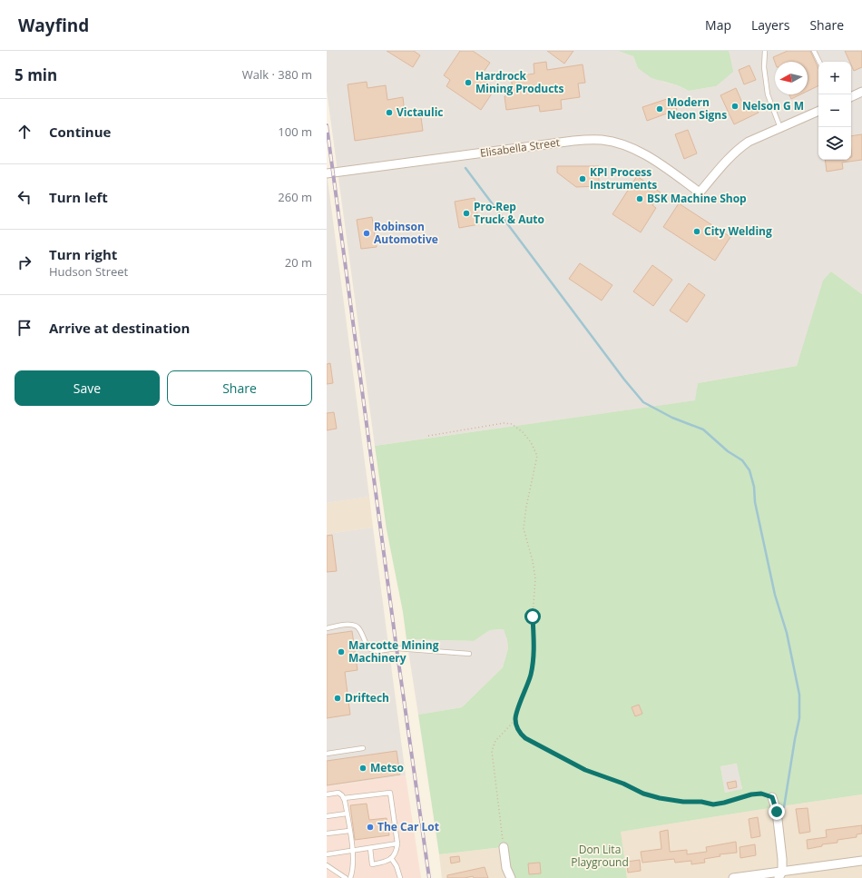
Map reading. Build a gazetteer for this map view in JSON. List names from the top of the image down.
{
  "streets": {
    "street": ["Elisabella Street"]
  },
  "parks": ["Don Lita Playground"],
  "places": [
    "Hardrock Mining Products",
    "Nelson G M",
    "Modern Neon Signs",
    "Victaulic",
    "KPI Process Instruments",
    "BSK Machine Shop",
    "Pro-Rep Truck & Auto",
    "City Welding",
    "Robinson Automotive",
    "Marcotte Mining Machinery",
    "Driftech",
    "Metso",
    "The Car Lot"
  ],
  "north": "left",
  "page": {
    "header": "Wayfind",
    "nav": ["Map", "Layers", "Share"],
    "heading": ["5 min", "Walk · 380 m"],
    "map_buttons": ["+", "−"],
    "list": [
      ["Continue", "100 m"],
      ["Turn left", "260 m"],
      ["Turn right", "Hudson Street", "20 m"],
      "Arrive at destination"
    ],
    "buttons": ["Save", "Share"]
  }
}
